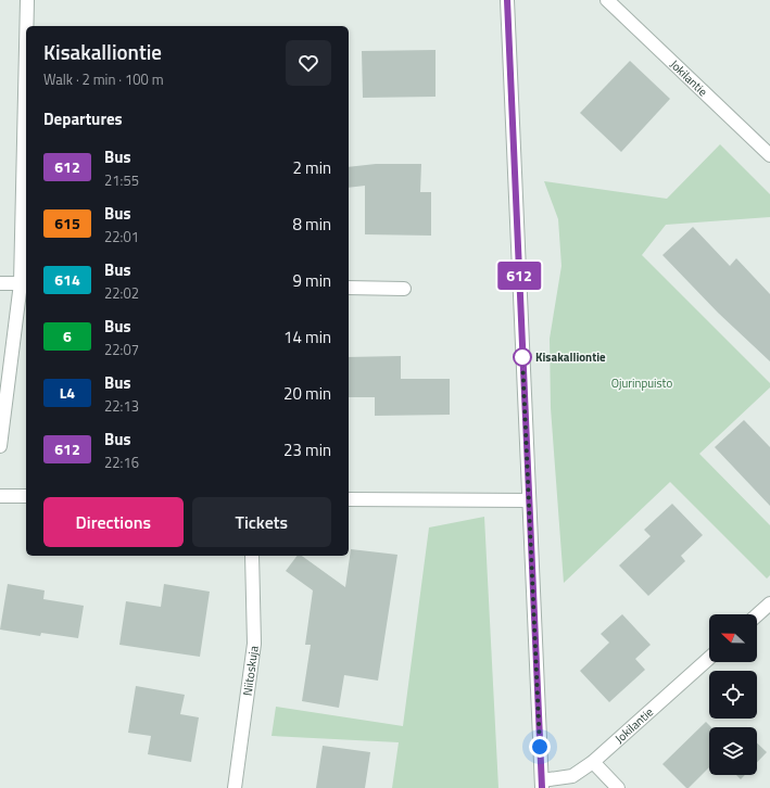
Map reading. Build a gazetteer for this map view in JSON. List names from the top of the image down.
{
  "streets": {
    "street": ["Jokilantie", "Niitoskuja"]
  },
  "parks": ["Ojurinpuisto"],
  "places": ["Kisakalliontie"],
  "lines": ["bus line 612"],
  "north": "left",
  "page": {
    "on_map": "612",
    "heading": [
      ["Kisakalliontie", "Walk · 2 min · 100 m"],
      "Departures"
    ],
    "list": [
      {
        "mark": "612",
        "name": "Bus",
        "note": "21:55",
        "value": "2 min"
      },
      {
        "mark": "615",
        "name": "Bus",
        "note": "22:01",
        "value": "8 min"
      },
      {
        "mark": "614",
        "name": "Bus",
        "note": "22:02",
        "value": "9 min"
      },
      {
        "mark": "6",
        "name": "Bus",
        "note": "22:07",
        "value": "14 min"
      },
      {
        "mark": "L4",
        "name": "Bus",
        "note": "22:13",
        "value": "20 min"
      },
      {
        "mark": "612",
        "name": "Bus",
        "note": "22:16",
        "value": "23 min"
      }
    ],
    "buttons": ["Directions", "Tickets"]
  }
}
